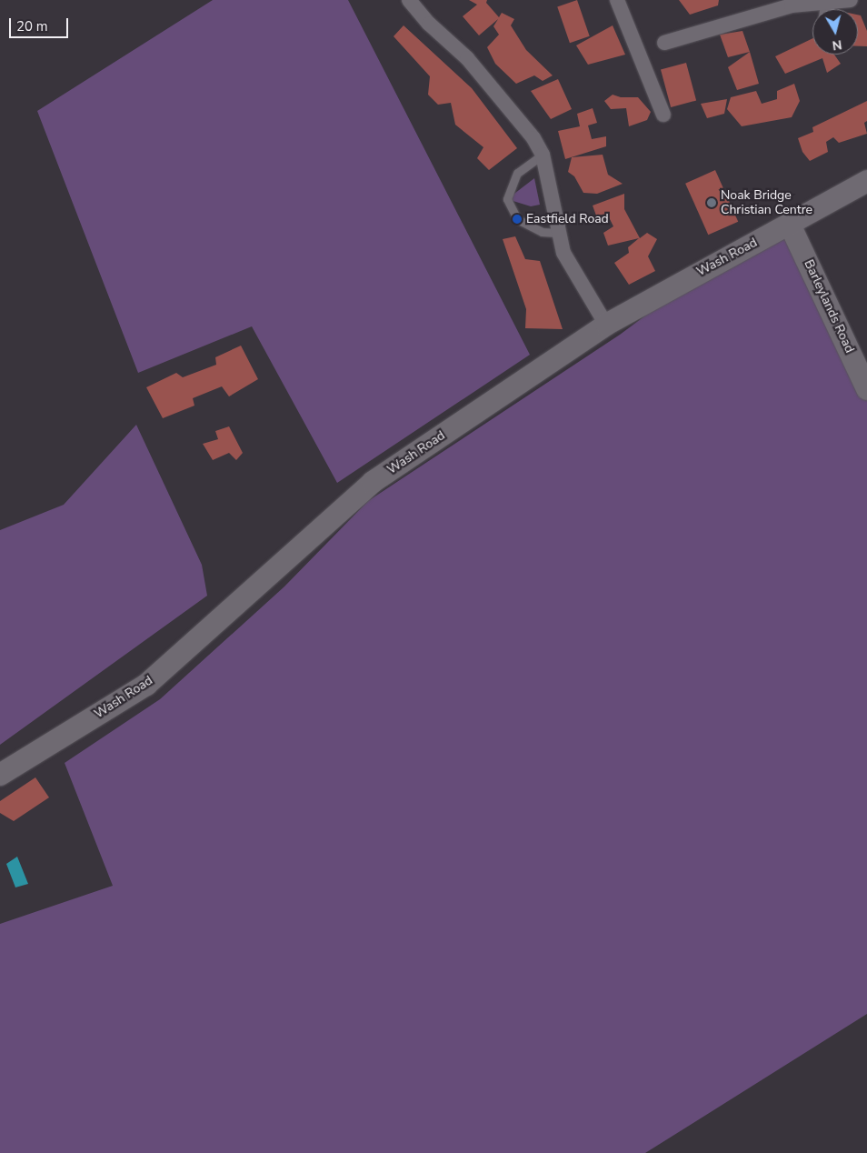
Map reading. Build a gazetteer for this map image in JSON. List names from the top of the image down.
{
  "streets": {
    "street": ["Wash Road", "Barleylands Road"]
  },
  "crossings": [
    ["Wash Road", "Barleylands Road"]
  ],
  "places": ["Noak Bridge Christian Centre", "Eastfield Road"],
  "scale_bar": "20 m",
  "north": "bottom"
}
